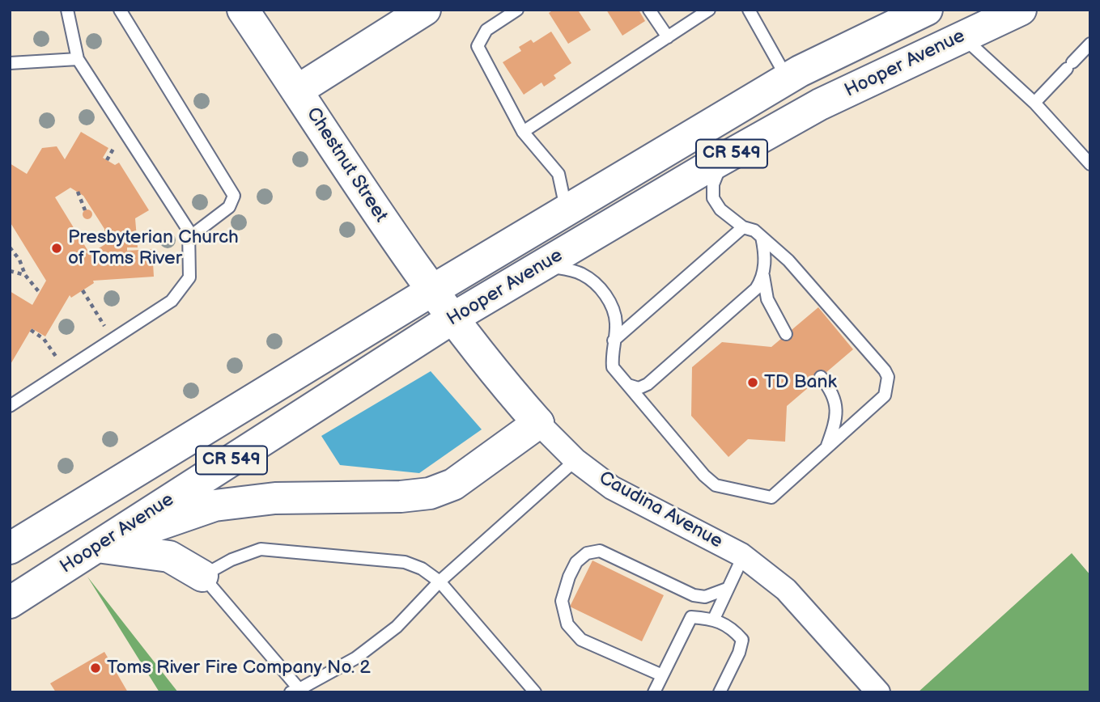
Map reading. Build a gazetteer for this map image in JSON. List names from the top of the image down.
{
  "streets": {
    "main road": [
      "Hooper Avenue",
      "CR 549",
      "Chestnut Street",
      "Caudina Avenue"
    ]
  },
  "crossings": [
    ["Hooper Avenue", "Chestnut Street"],
    ["Hooper Avenue", "Caudina Avenue"],
    ["Chestnut Street", "Caudina Avenue"]
  ],
  "places": ["Presbyterian Church of Toms River", "TD Bank", "Toms River Fire Company No. 2"]
}
